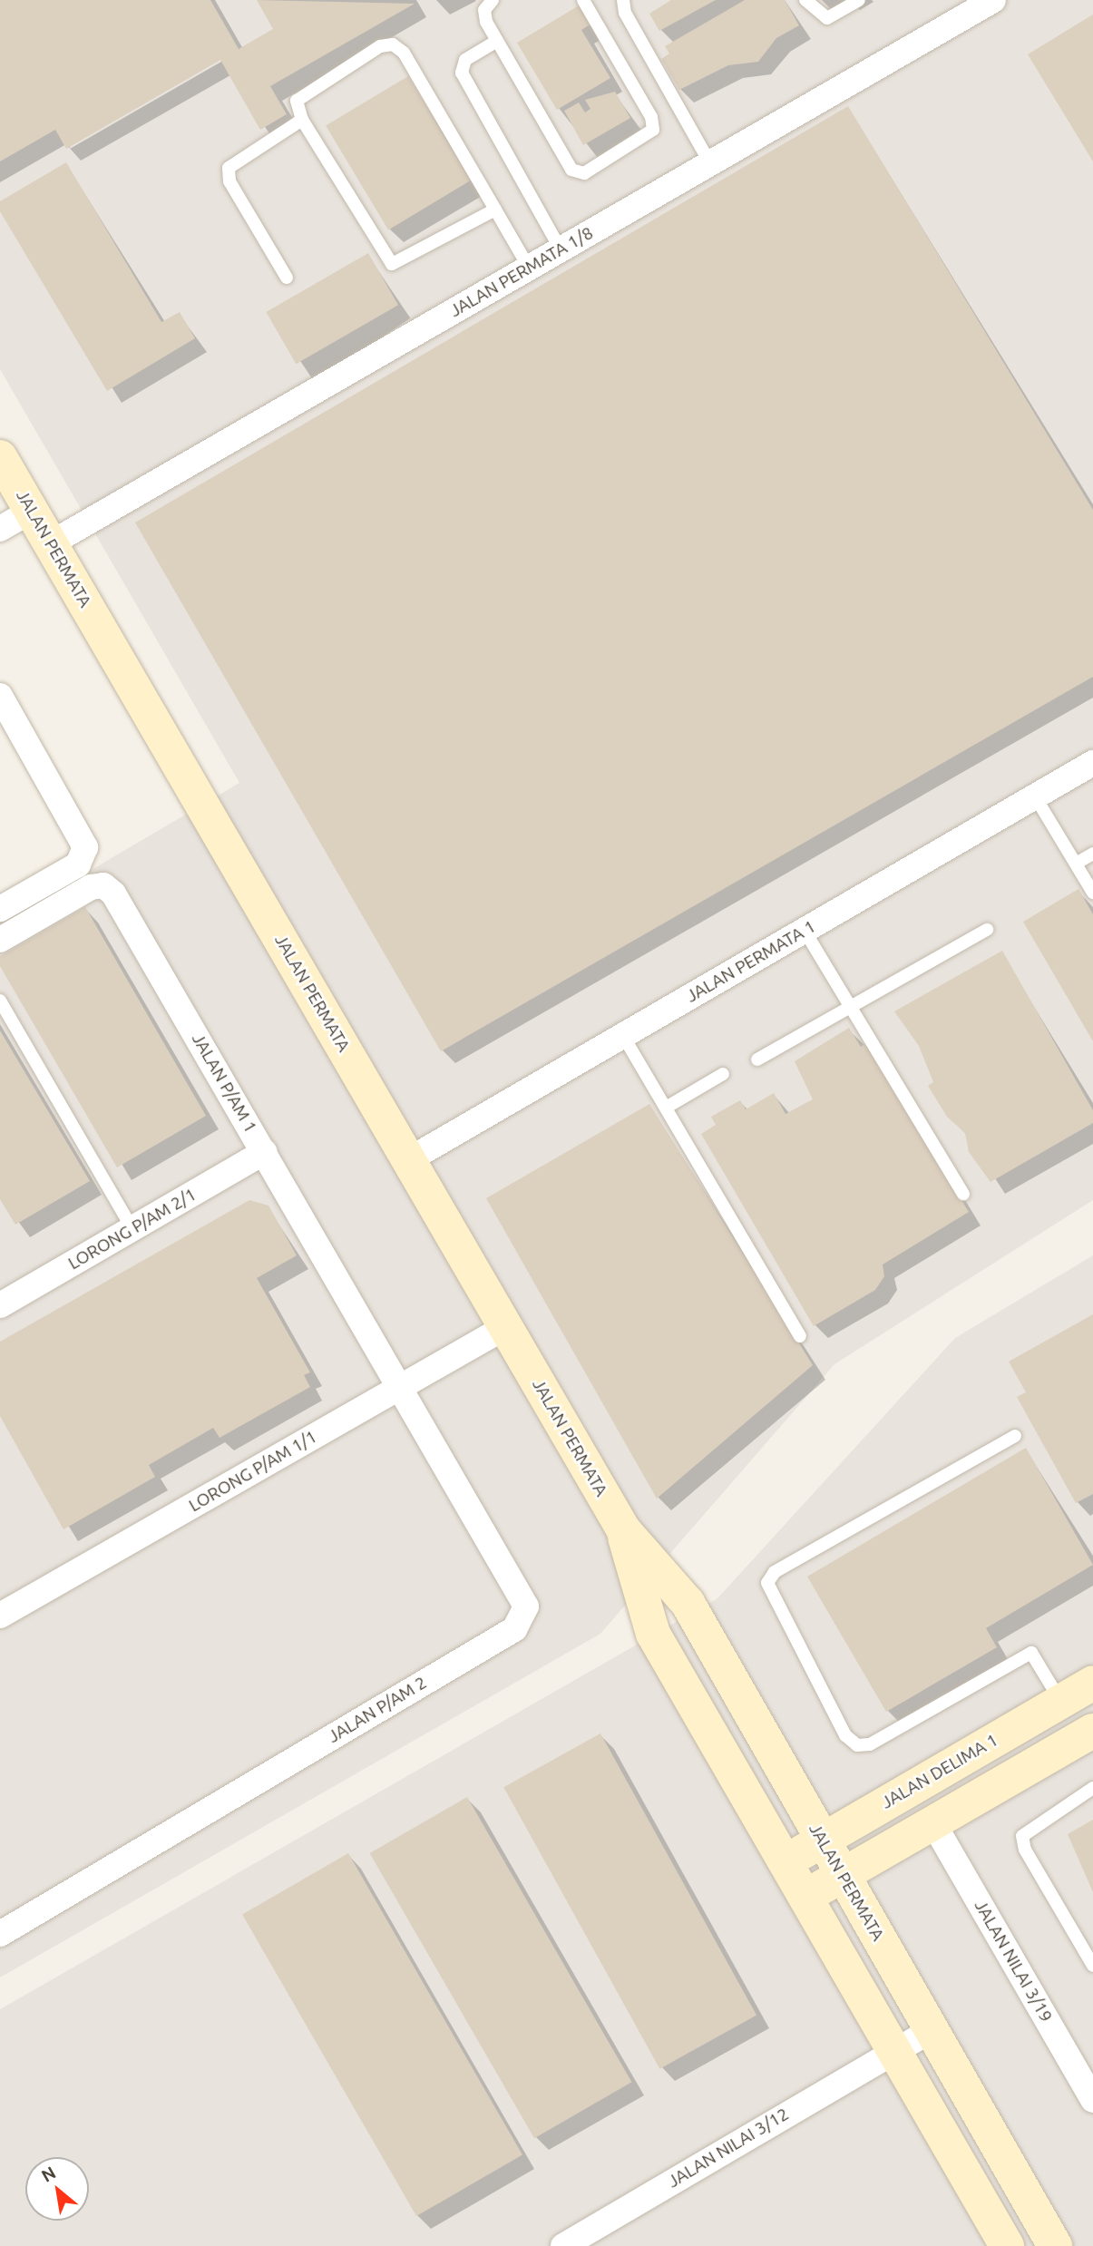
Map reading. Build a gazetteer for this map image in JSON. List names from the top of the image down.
{
  "streets": {
    "street": [
      "JALAN PERMATA 1/8",
      "JALAN PERMATA",
      "JALAN PERMATA 1",
      "JALAN P/AM 1",
      "LORONG P/AM 2/1",
      "LORONG P/AM 1/1",
      "JALAN P/AM 2",
      "JALAN DELIMA 1",
      "JALAN NILAI 3/19",
      "JALAN NILAI 3/12"
    ]
  },
  "crossings": [
    ["JALAN PERMATA 1/8", "JALAN PERMATA"],
    ["JALAN PERMATA", "JALAN PERMATA 1"],
    ["JALAN PERMATA", "LORONG P/AM 1/1"],
    ["JALAN PERMATA", "JALAN DELIMA 1"],
    ["JALAN PERMATA", "JALAN NILAI 3/12"],
    ["JALAN P/AM 1", "LORONG P/AM 2/1"],
    ["JALAN P/AM 1", "LORONG P/AM 1/1"],
    ["JALAN P/AM 1", "JALAN P/AM 2"],
    ["LORONG P/AM 1/1", "JALAN P/AM 2"]
  ],
  "north": "top left"
}
